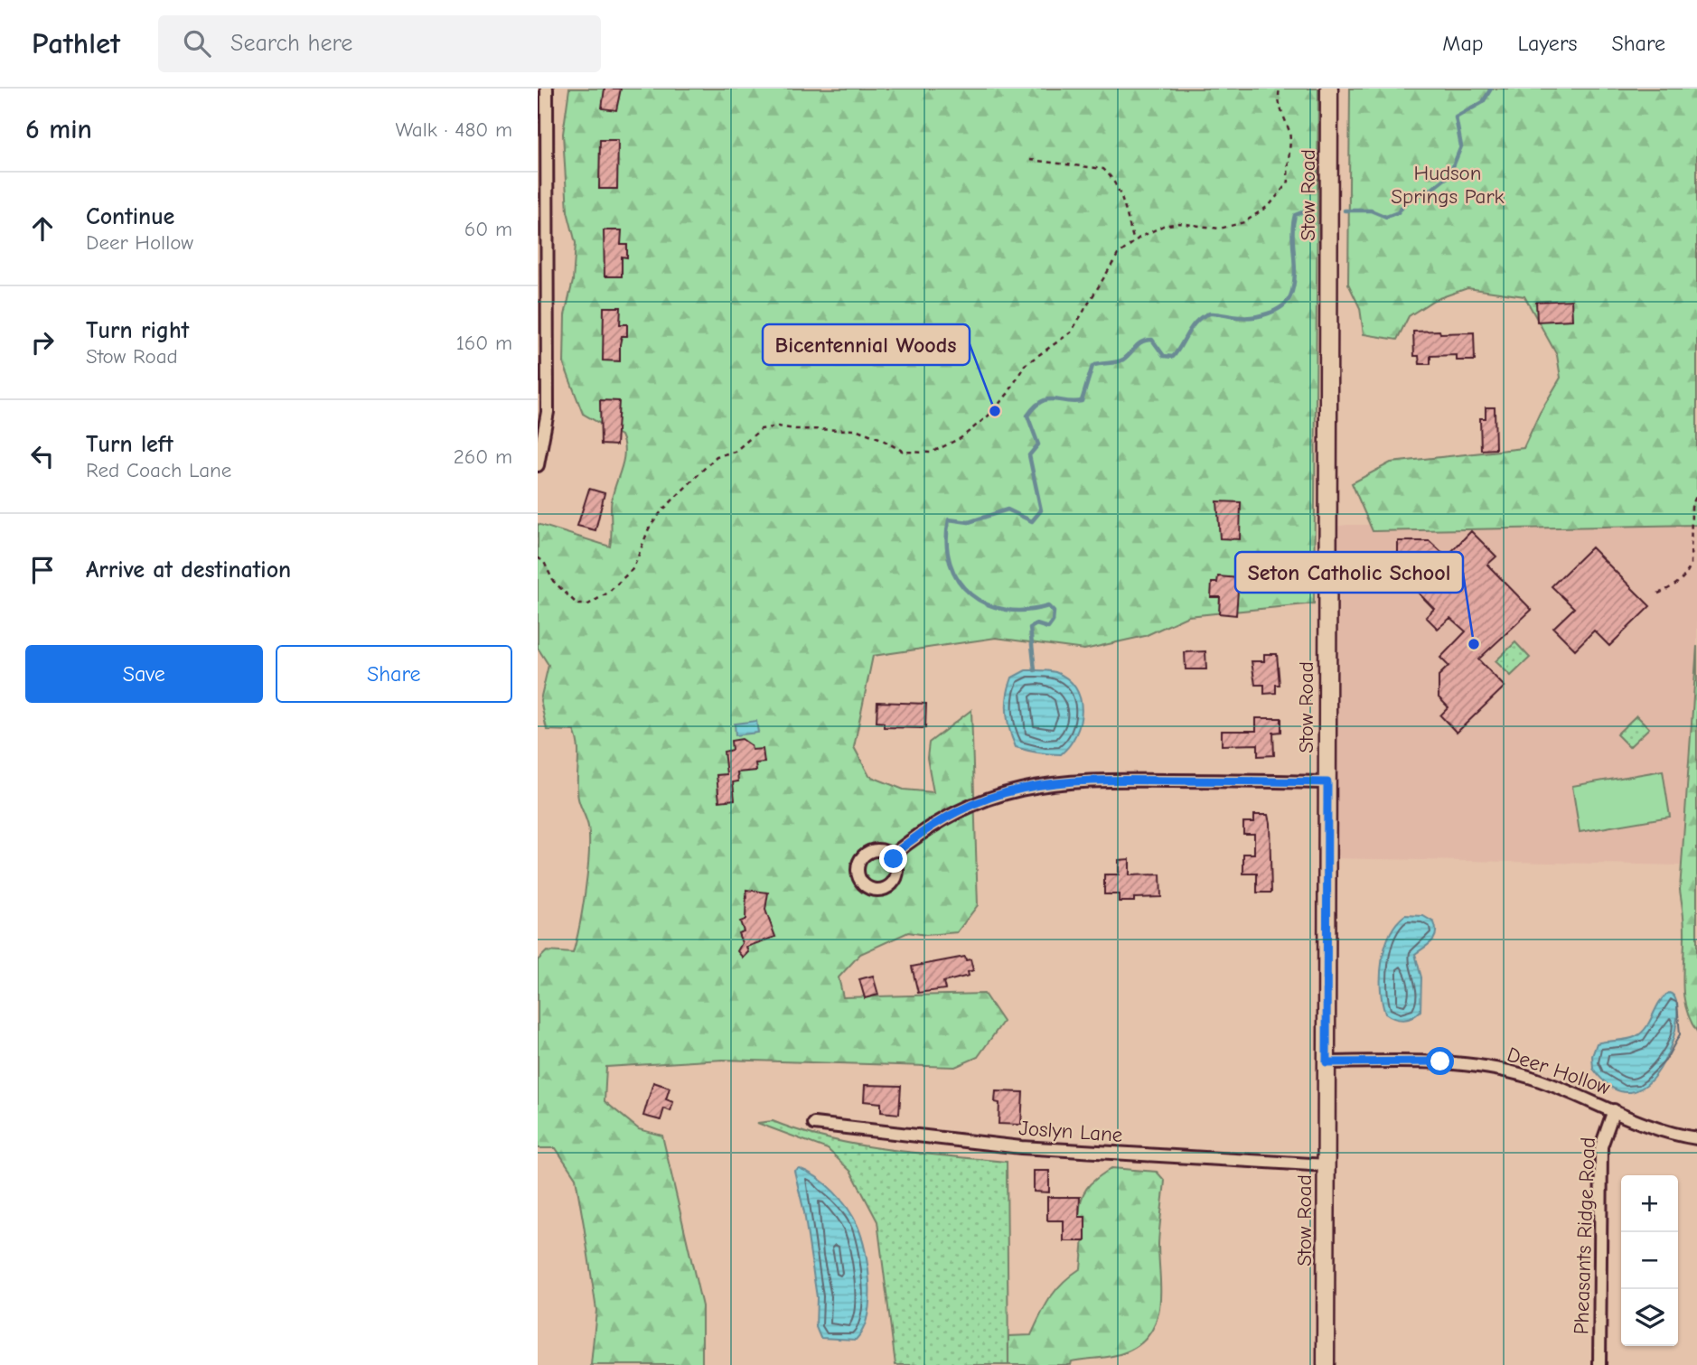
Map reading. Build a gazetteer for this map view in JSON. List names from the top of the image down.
{
  "streets": {
    "street": [
      "Stow Road",
      "Deer Hollow",
      "Joslyn Lane",
      "Pheasants Ridge Road"
    ]
  },
  "crossings": [
    ["Stow Road", "Deer Hollow"],
    ["Stow Road", "Joslyn Lane"],
    ["Deer Hollow", "Pheasants Ridge Road"]
  ],
  "parks": ["Hudson Springs Park"],
  "places": ["Bicentennial Woods", "Seton Catholic School"],
  "page": {
    "header": "Pathlet",
    "search": "Search here",
    "nav": ["Map", "Layers", "Share"],
    "heading": ["6 min", "Walk · 480 m"],
    "list": [
      ["Continue", "Deer Hollow", "60 m"],
      ["Turn right", "Stow Road", "160 m"],
      ["Turn left", "Red Coach Lane", "260 m"],
      "Arrive at destination"
    ],
    "buttons": ["Save", "Share"],
    "map_buttons": ["+", "−"]
  }
}
